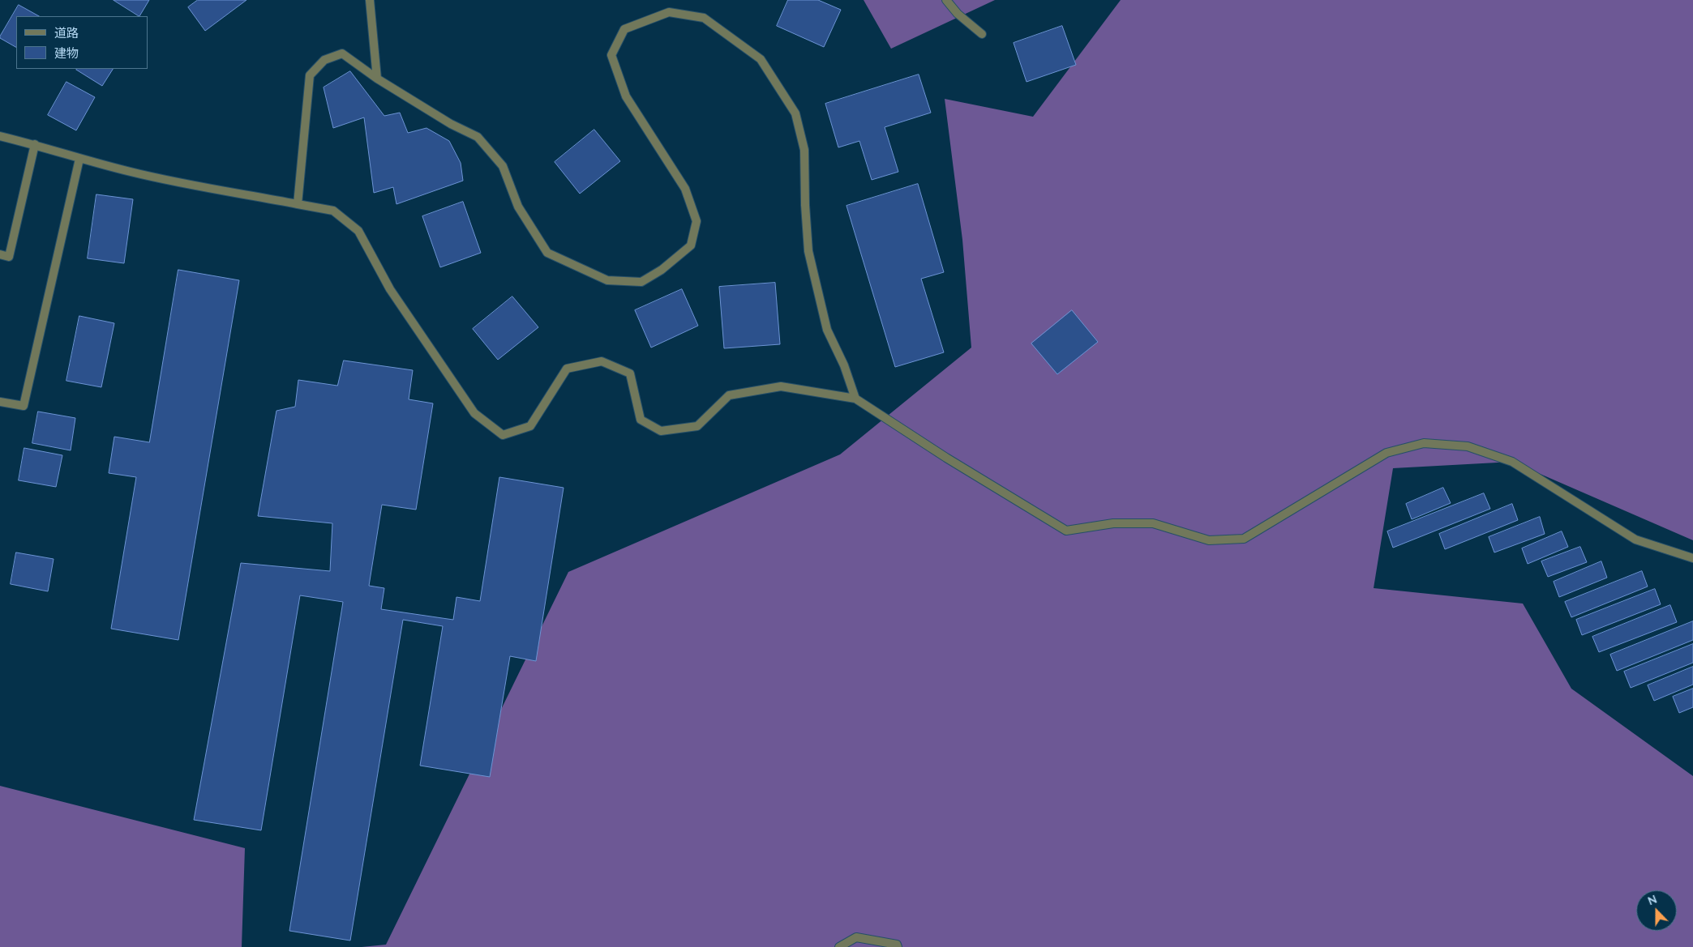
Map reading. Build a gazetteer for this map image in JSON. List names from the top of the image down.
{
  "legend": ["道路", "建物"],
  "north": "top"
}
